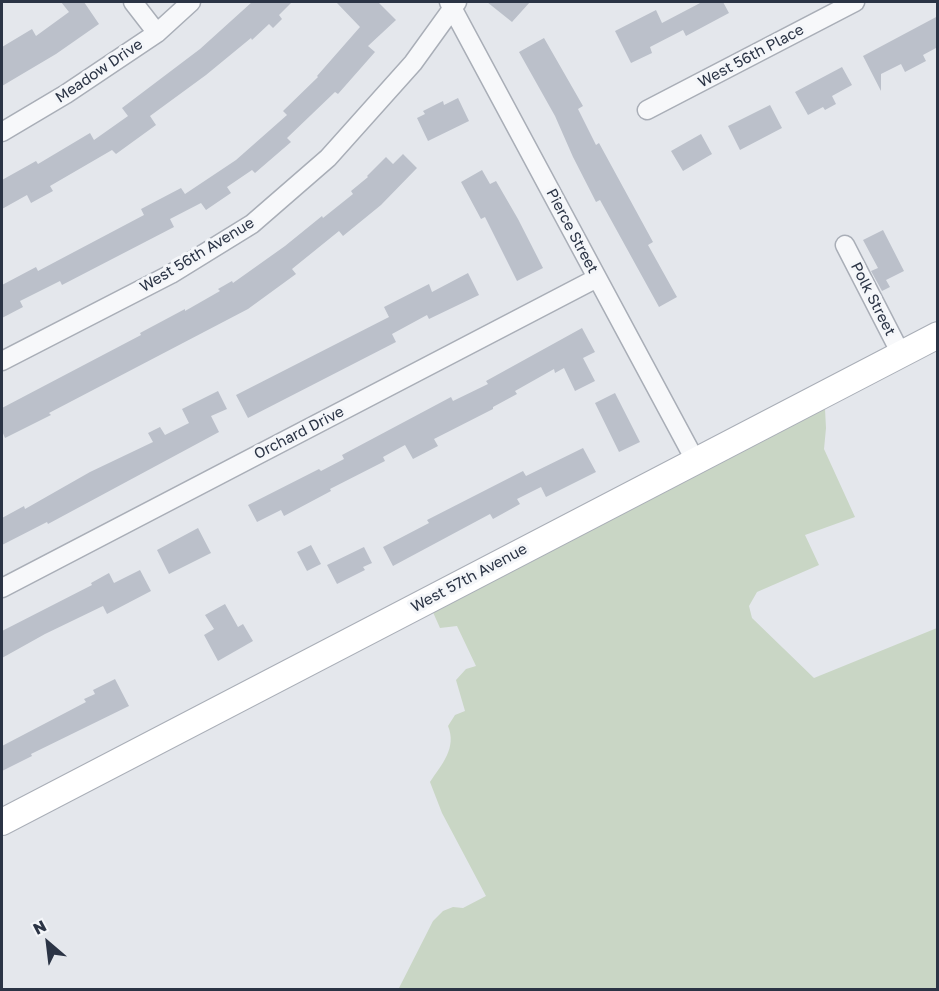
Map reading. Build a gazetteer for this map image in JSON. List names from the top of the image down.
{
  "streets": {
    "street": [
      "West 56th Place",
      "Meadow Drive",
      "Pierce Street",
      "West 56th Avenue",
      "Polk Street",
      "Orchard Drive",
      "West 57th Avenue"
    ]
  },
  "crossings": [
    ["Pierce Street", "West 56th Avenue"],
    ["Pierce Street", "Orchard Drive"],
    ["Pierce Street", "West 57th Avenue"],
    ["Polk Street", "West 57th Avenue"]
  ],
  "north": "top left"
}
